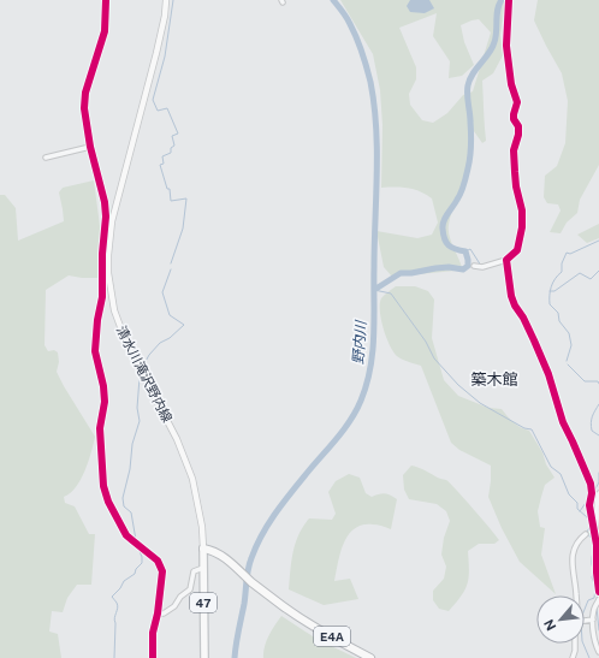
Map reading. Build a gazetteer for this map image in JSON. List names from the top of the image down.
{
  "streets": {
    "highway": ["E4A"],
    "main road": ["清水川滝沢野内線", "47"]
  },
  "crossings": [
    ["清水川滝沢野内線", "47"],
    ["清水川滝沢野内線", "E4A"],
    ["47", "E4A"]
  ],
  "districts": ["築木館"],
  "water": ["野内川"],
  "north": "bottom left"
}
